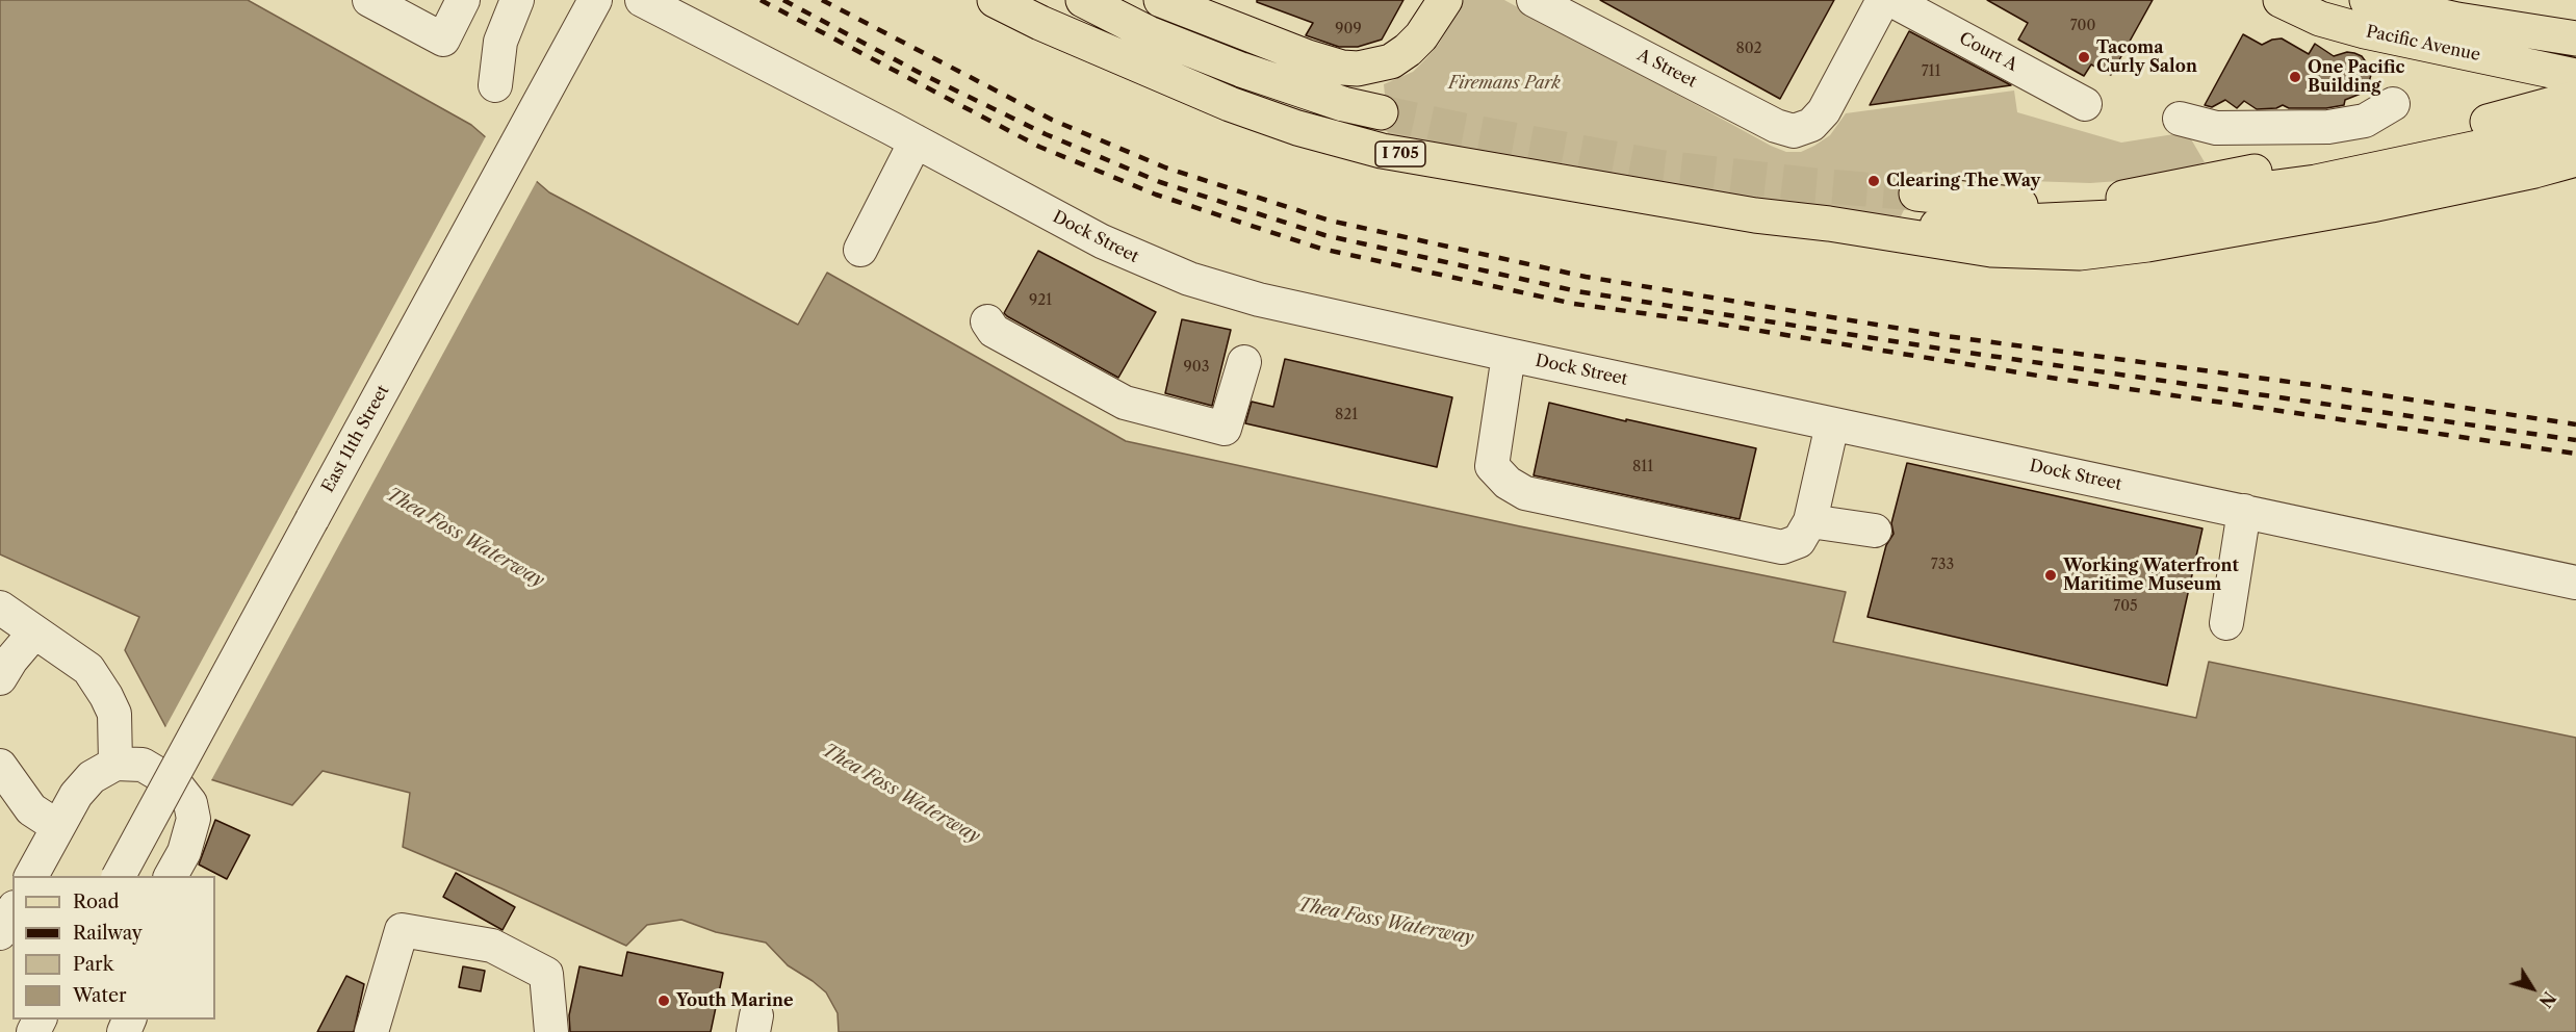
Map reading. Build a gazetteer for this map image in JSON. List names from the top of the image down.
{
  "streets": {
    "main road": ["Pacific Avenue", "I 705"],
    "street": [
      "Court A",
      "A Street",
      "Dock Street",
      "East 11th Street"
    ]
  },
  "water": ["Thea Foss Waterway"],
  "parks": ["Firemans Park"],
  "places": [
    "Tacoma Curly Salon",
    "One Pacific Building",
    "Clearing The Way",
    "Working Waterfront Maritime Museum",
    "Youth Marine"
  ],
  "house_numbers": [
    "700",
    "909",
    "802",
    "711",
    "921",
    "903",
    "821",
    "811",
    "733",
    "705"
  ],
  "legend": [
    "Road",
    "Railway",
    "Park",
    "Water"
  ],
  "north": "bottom right"
}
